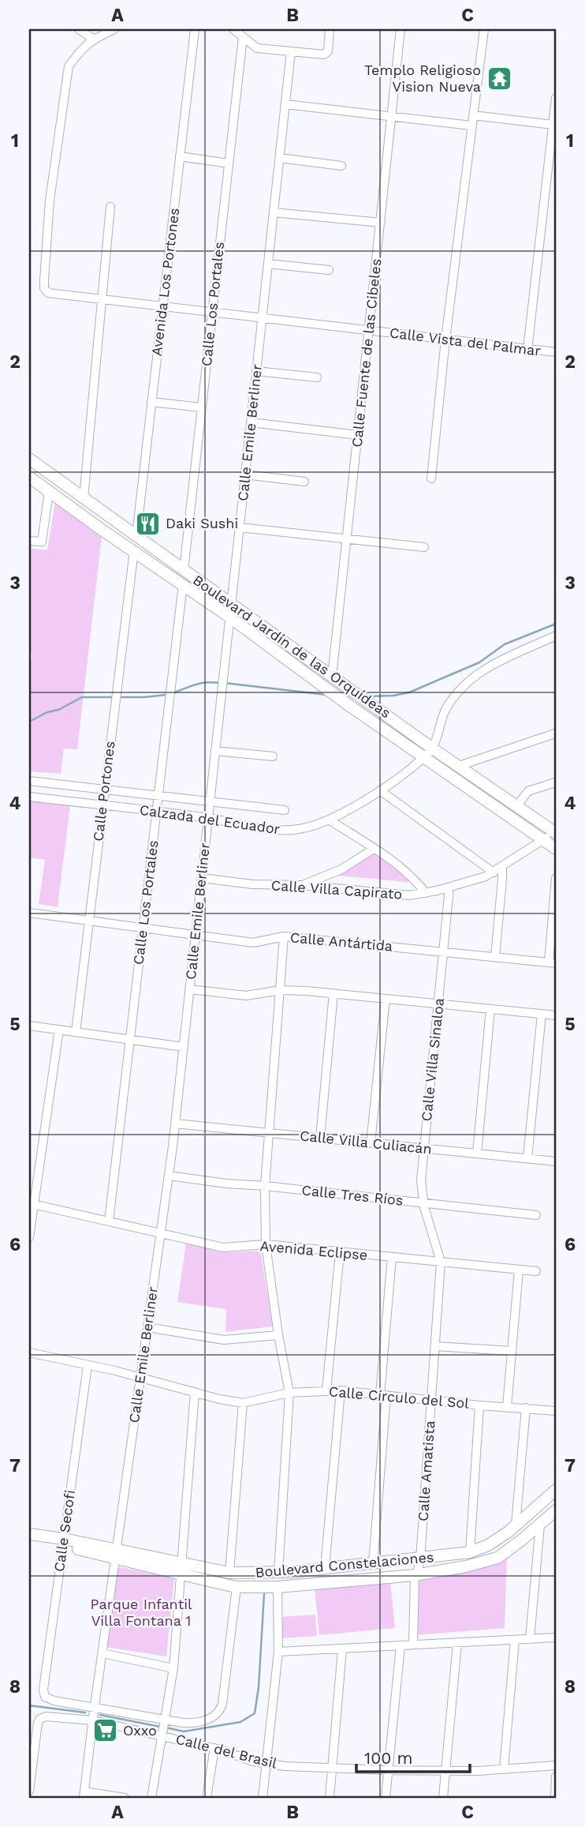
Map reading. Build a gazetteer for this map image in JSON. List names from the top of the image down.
{
  "streets": {
    "street": [
      "Avenida Los Portones",
      "Calle Los Portales",
      "Calle Vista del Palmar",
      "Calle Fuente de las Cibeles",
      "Calle Emile Berliner",
      "Boulevard Jardín de las Orquídeas",
      "Calle Portones",
      "Calzada del Ecuador",
      "Calle Villa Capirato",
      "Calle Antártida",
      "Calle Villa Sinaloa",
      "Calle Villa Culiacán",
      "Calle Tres Ríos",
      "Avenida Eclipse",
      "Calle Círculo del Sol",
      "Calle Amatista",
      "Calle Secofi",
      "Boulevard Constelaciones",
      "Calle del Brasil"
    ]
  },
  "crossings": [
    ["Avenida Los Portones", "Calle Vista del Palmar"],
    ["Avenida Los Portones", "Boulevard Jardín de las Orquídeas"],
    ["Calle Los Portales", "Calle Vista del Palmar"],
    ["Calle Los Portales", "Boulevard Jardín de las Orquídeas"],
    ["Calle Los Portales", "Calzada del Ecuador"],
    ["Calle Los Portales", "Calle Antártida"],
    ["Calle Los Portales", "Avenida Eclipse"],
    ["Calle Vista del Palmar", "Calle Fuente de las Cibeles"],
    ["Calle Vista del Palmar", "Calle Emile Berliner"],
    ["Calle Fuente de las Cibeles", "Boulevard Jardín de las Orquídeas"],
    ["Calle Emile Berliner", "Boulevard Jardín de las Orquídeas"],
    ["Calle Emile Berliner", "Calzada del Ecuador"],
    ["Calle Emile Berliner", "Calle Villa Capirato"],
    ["Calle Emile Berliner", "Calle Antártida"],
    ["Calle Emile Berliner", "Calle Villa Culiacán"],
    ["Calle Emile Berliner", "Calle Tres Ríos"],
    ["Calle Emile Berliner", "Avenida Eclipse"],
    ["Calle Emile Berliner", "Calle Círculo del Sol"],
    ["Calle Emile Berliner", "Calle Secofi"],
    ["Calle Emile Berliner", "Boulevard Constelaciones"],
    ["Boulevard Jardín de las Orquídeas", "Calle Portones"],
    ["Boulevard Jardín de las Orquídeas", "Calzada del Ecuador"],
    ["Boulevard Jardín de las Orquídeas", "Calle Villa Capirato"],
    ["Calle Portones", "Calzada del Ecuador"],
    ["Calle Portones", "Calle Antártida"],
    ["Calle Villa Capirato", "Calle Villa Sinaloa"],
    ["Calle Antártida", "Calle Villa Sinaloa"],
    ["Calle Villa Sinaloa", "Calle Villa Culiacán"],
    ["Calle Villa Sinaloa", "Calle Tres Ríos"],
    ["Calle Villa Sinaloa", "Avenida Eclipse"],
    ["Calle Villa Sinaloa", "Calle Amatista"],
    ["Avenida Eclipse", "Calle Amatista"],
    ["Calle Círculo del Sol", "Calle Amatista"],
    ["Calle Círculo del Sol", "Calle Secofi"],
    ["Calle Amatista", "Boulevard Constelaciones"],
    ["Calle Secofi", "Boulevard Constelaciones"]
  ],
  "parks": ["Parque Infantil Villa Fontana 1"],
  "places": {
    "temple": ["Templo Religioso Vision Nueva"],
    "restaurant": ["Daki Sushi"],
    "supermarket": ["Oxxo"]
  },
  "scale_bar": "100 m",
  "grid": {
    "columns": ["A", "B", "C"],
    "rows": [
      "1",
      "2",
      "3",
      "4",
      "5",
      "6",
      "7",
      "8"
    ]
  }
}
